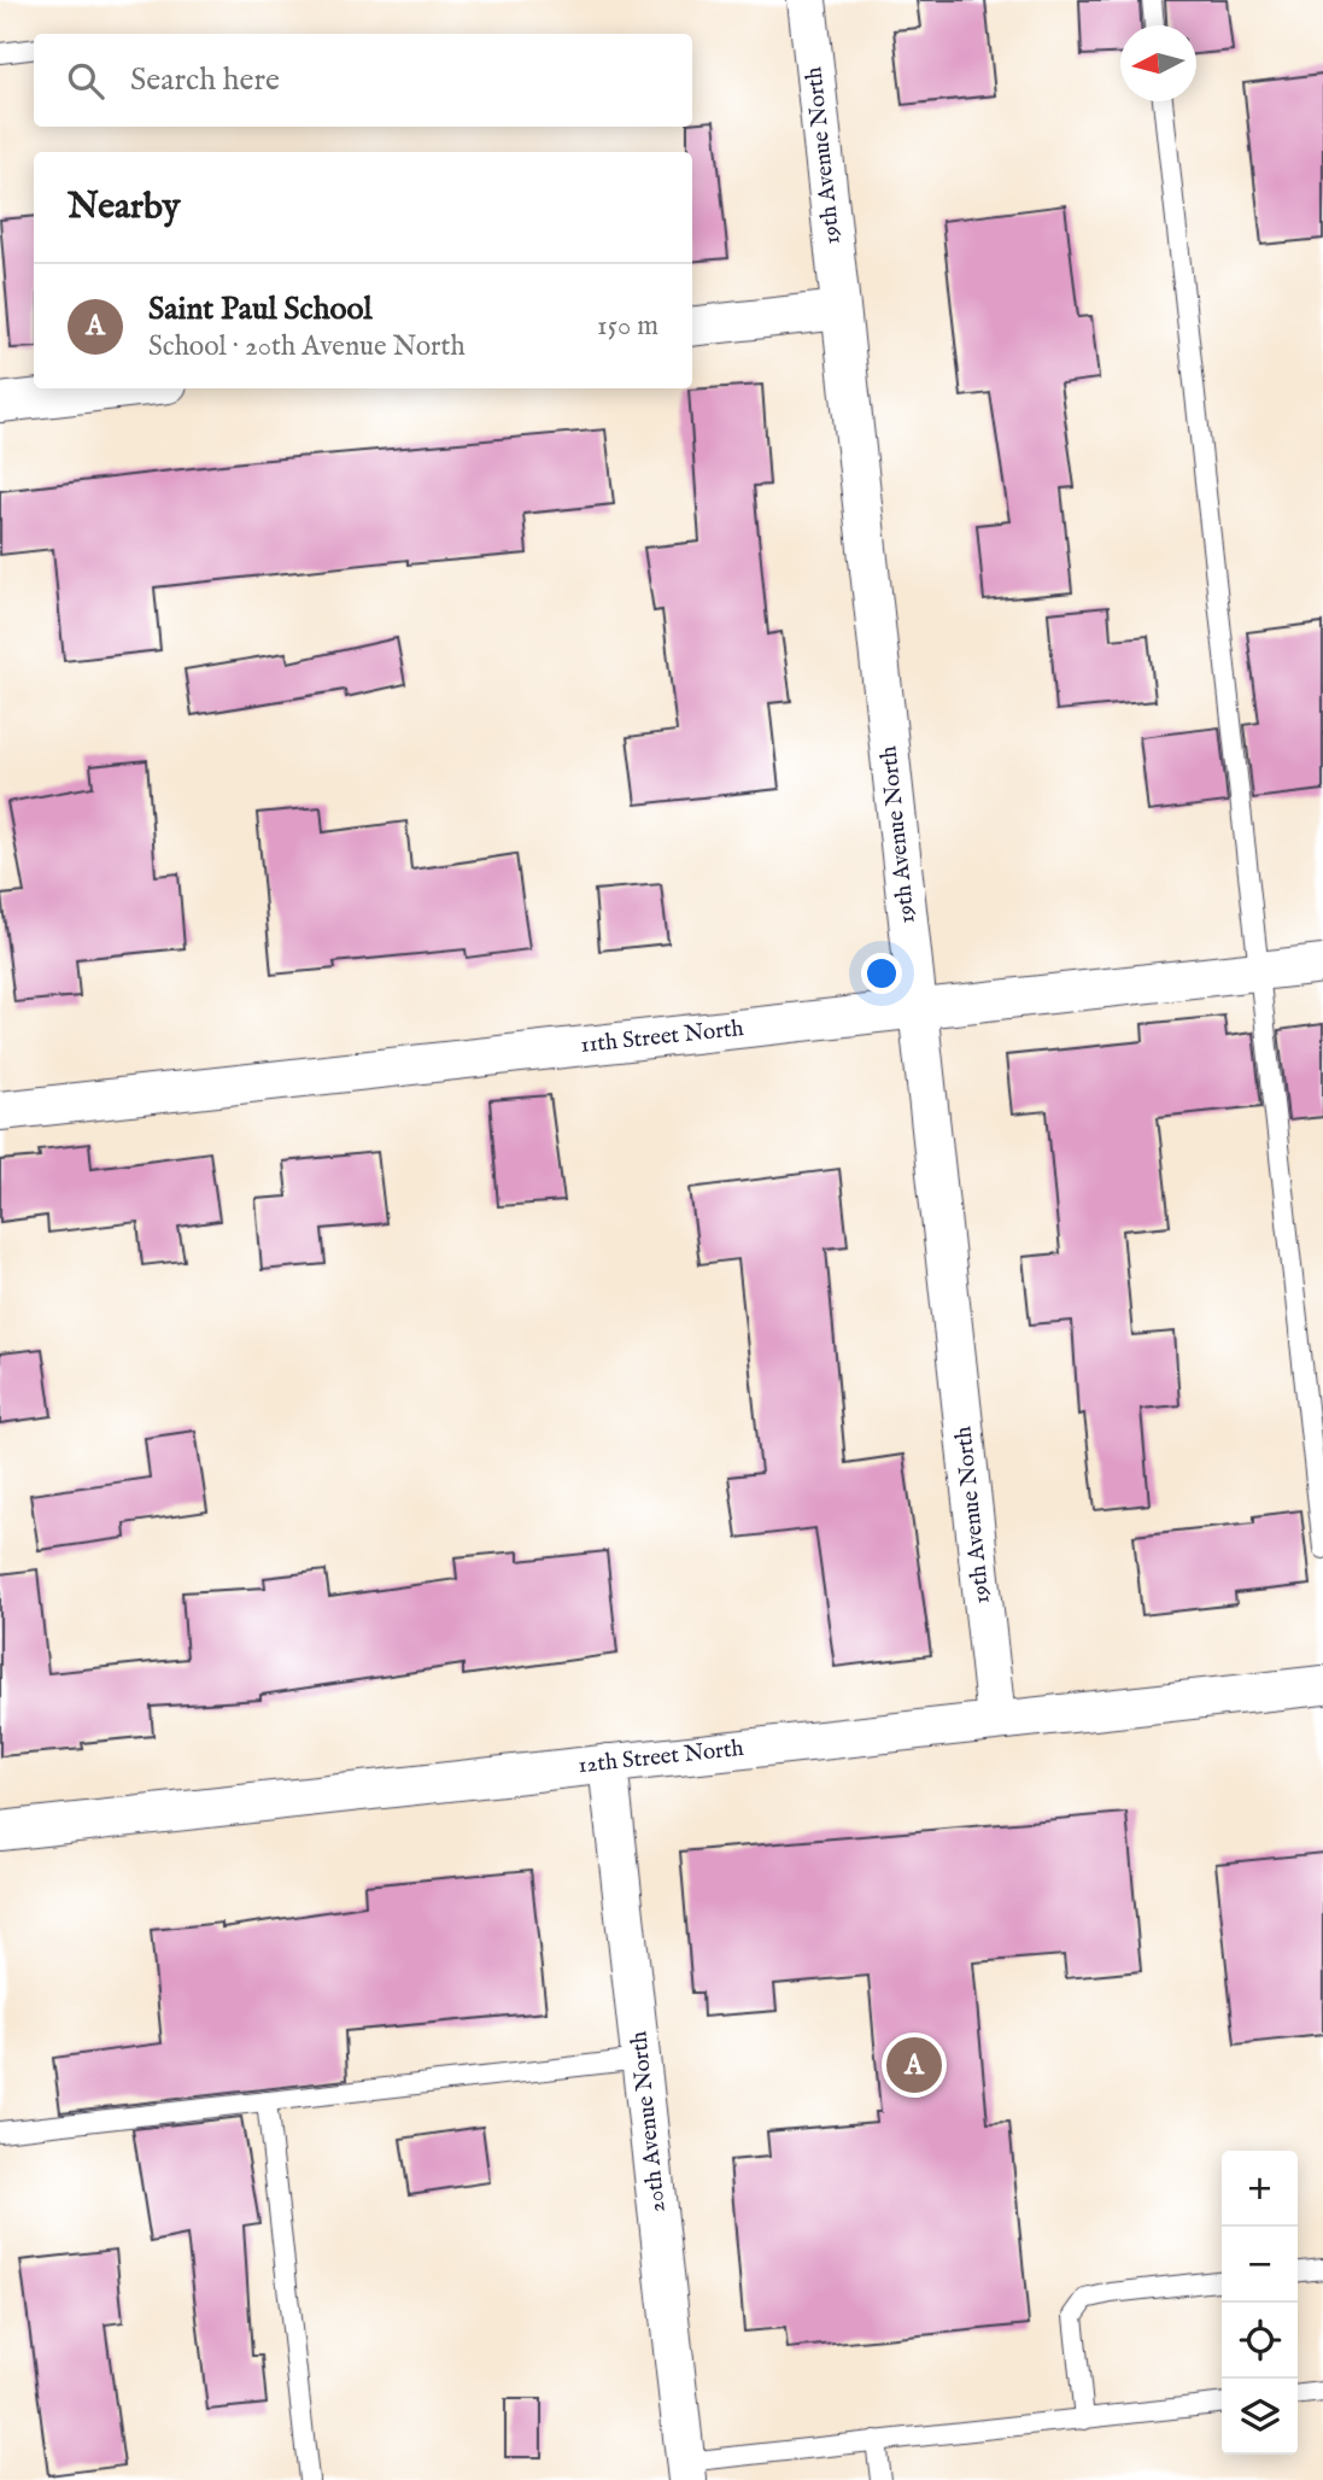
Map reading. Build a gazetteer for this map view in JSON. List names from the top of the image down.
{
  "streets": {
    "street": [
      "19th Avenue North",
      "11th Street North",
      "12th Street North",
      "20th Avenue North"
    ]
  },
  "crossings": [
    ["19th Avenue North", "11th Street North"],
    ["19th Avenue North", "12th Street North"],
    ["12th Street North", "20th Avenue North"]
  ],
  "north": "left",
  "page": {
    "search": "Search here",
    "heading": "Nearby",
    "list": [
      {
        "mark": "A",
        "name": "Saint Paul School",
        "note": "School · 20th Avenue North",
        "value": "150 m"
      }
    ],
    "pins": "A",
    "map_buttons": ["+", "−"]
  }
}
